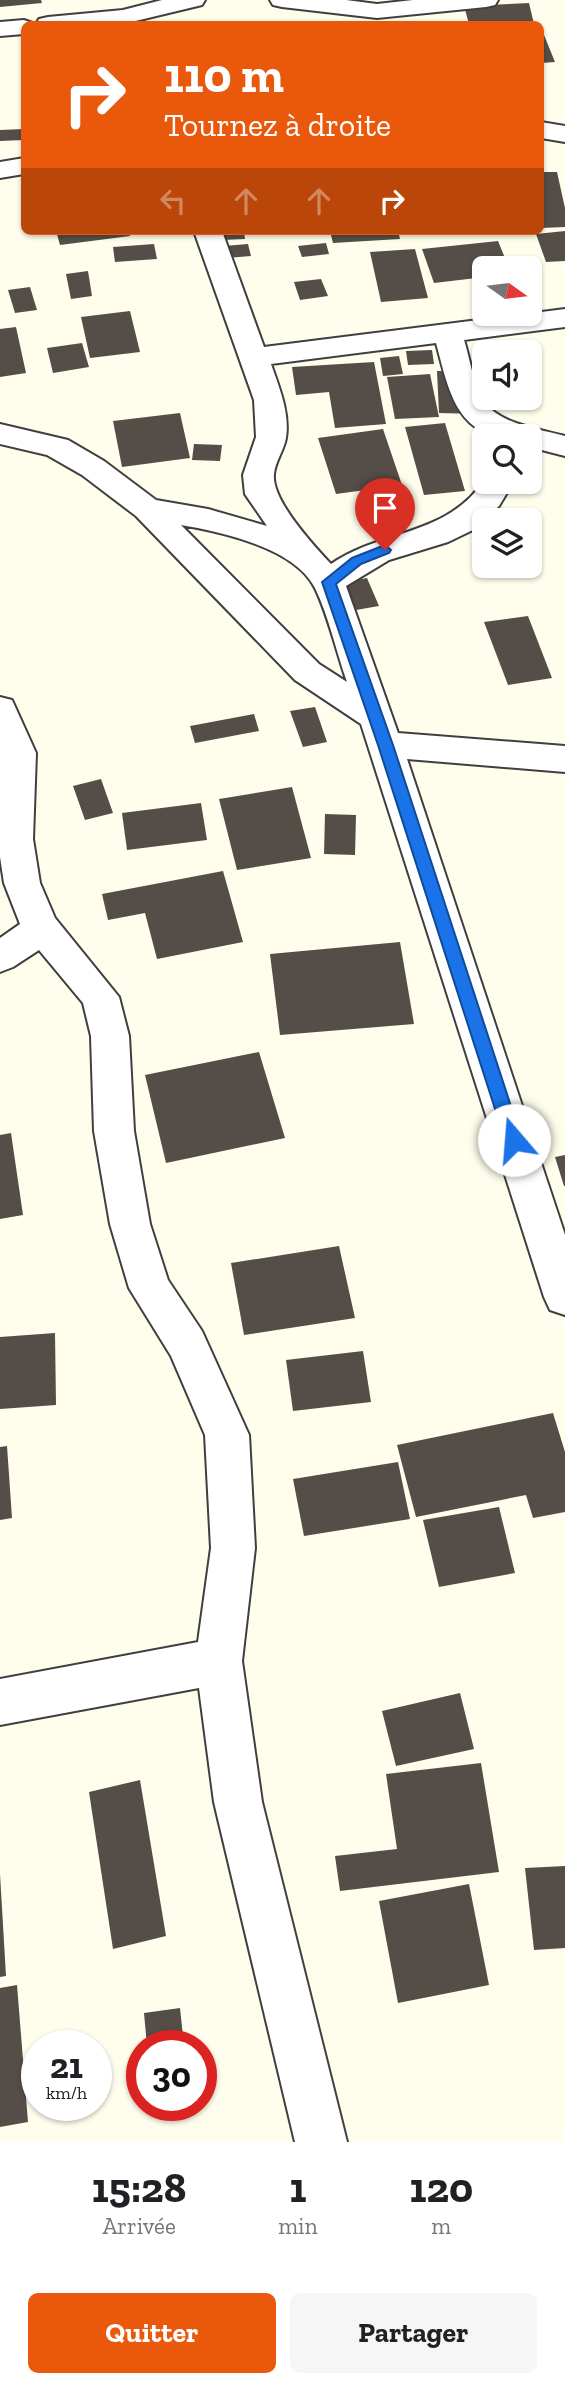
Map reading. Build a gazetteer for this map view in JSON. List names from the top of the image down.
{
  "north": "right",
  "page": {
    "turn": ["110 m", "Tournez à droite"],
    "speed": "21 km/h",
    "limit": "30",
    "eta": [
      "15:28",
      "Arrivée",
      "1",
      "min",
      "120",
      "m"
    ],
    "buttons": ["Quitter", "Partager"]
  }
}
